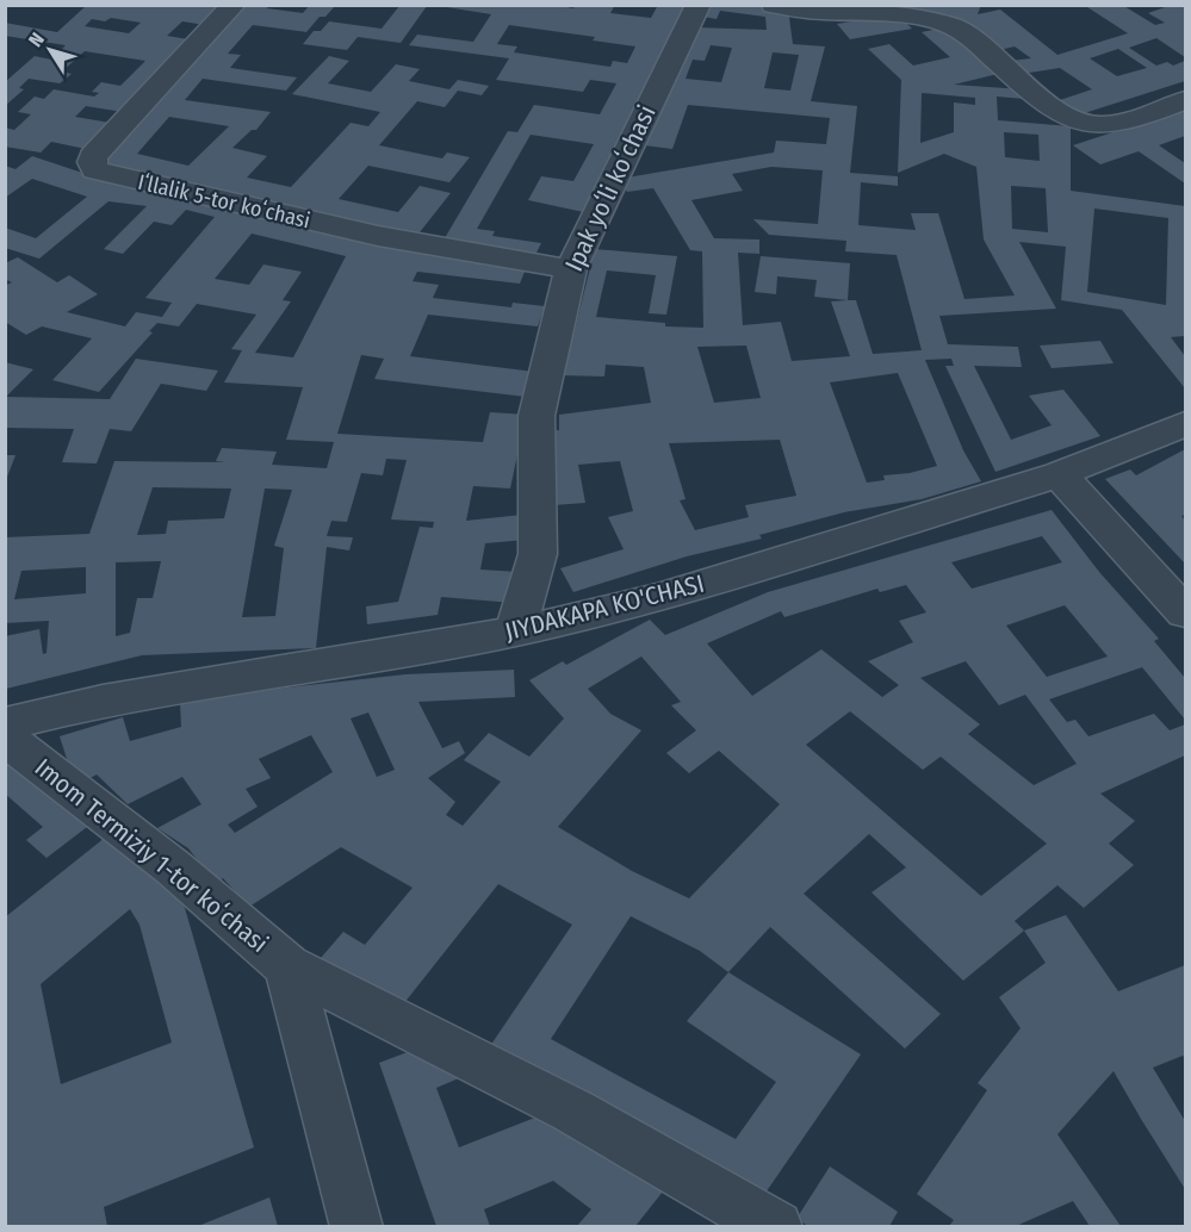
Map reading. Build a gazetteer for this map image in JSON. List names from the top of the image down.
{
  "streets": {
    "street": [
      "Ipak yoʻli koʻchasi",
      "Iʻllalik 5-tor koʻchasi",
      "JIYDAKAPA KO'CHASI",
      "Imom Termiziy 1-tor koʻchasi"
    ]
  },
  "crossings": [
    ["Ipak yoʻli koʻchasi", "Iʻllalik 5-tor koʻchasi"],
    ["Ipak yoʻli koʻchasi", "JIYDAKAPA KO'CHASI"]
  ],
  "north": "top left"
}
